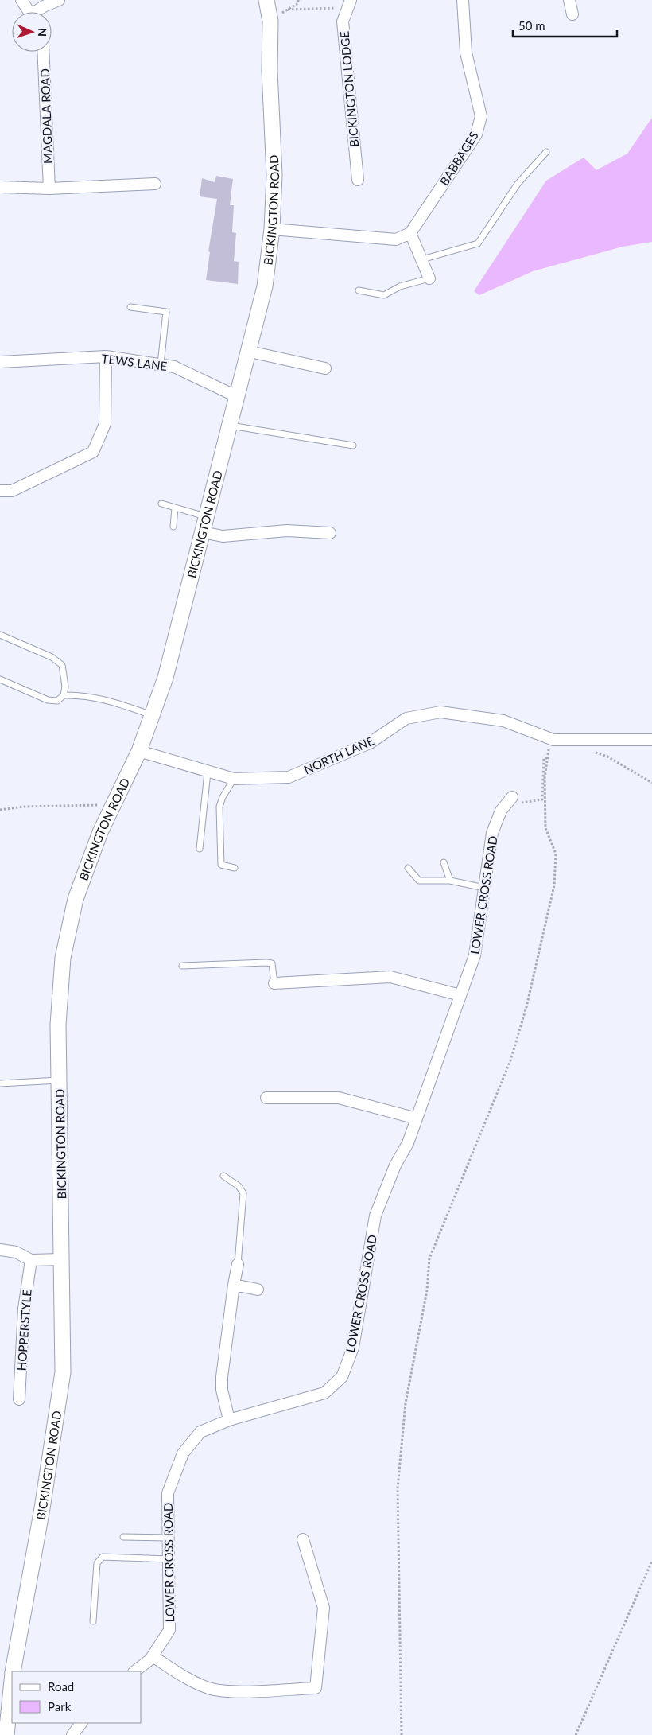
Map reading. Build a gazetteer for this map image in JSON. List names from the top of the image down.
{
  "streets": {
    "main road": ["BICKINGTON ROAD"],
    "street": [
      "BICKINGTON LODGE",
      "MAGDALA ROAD",
      "BABBAGES",
      "TEWS LANE",
      "NORTH LANE",
      "LOWER CROSS ROAD",
      "HOPPERSTYLE"
    ]
  },
  "crossings": [
    ["BICKINGTON ROAD", "TEWS LANE"],
    ["BICKINGTON ROAD", "NORTH LANE"]
  ],
  "legend": ["Road", "Park"],
  "scale_bar": "50 m",
  "north": "right"
}
